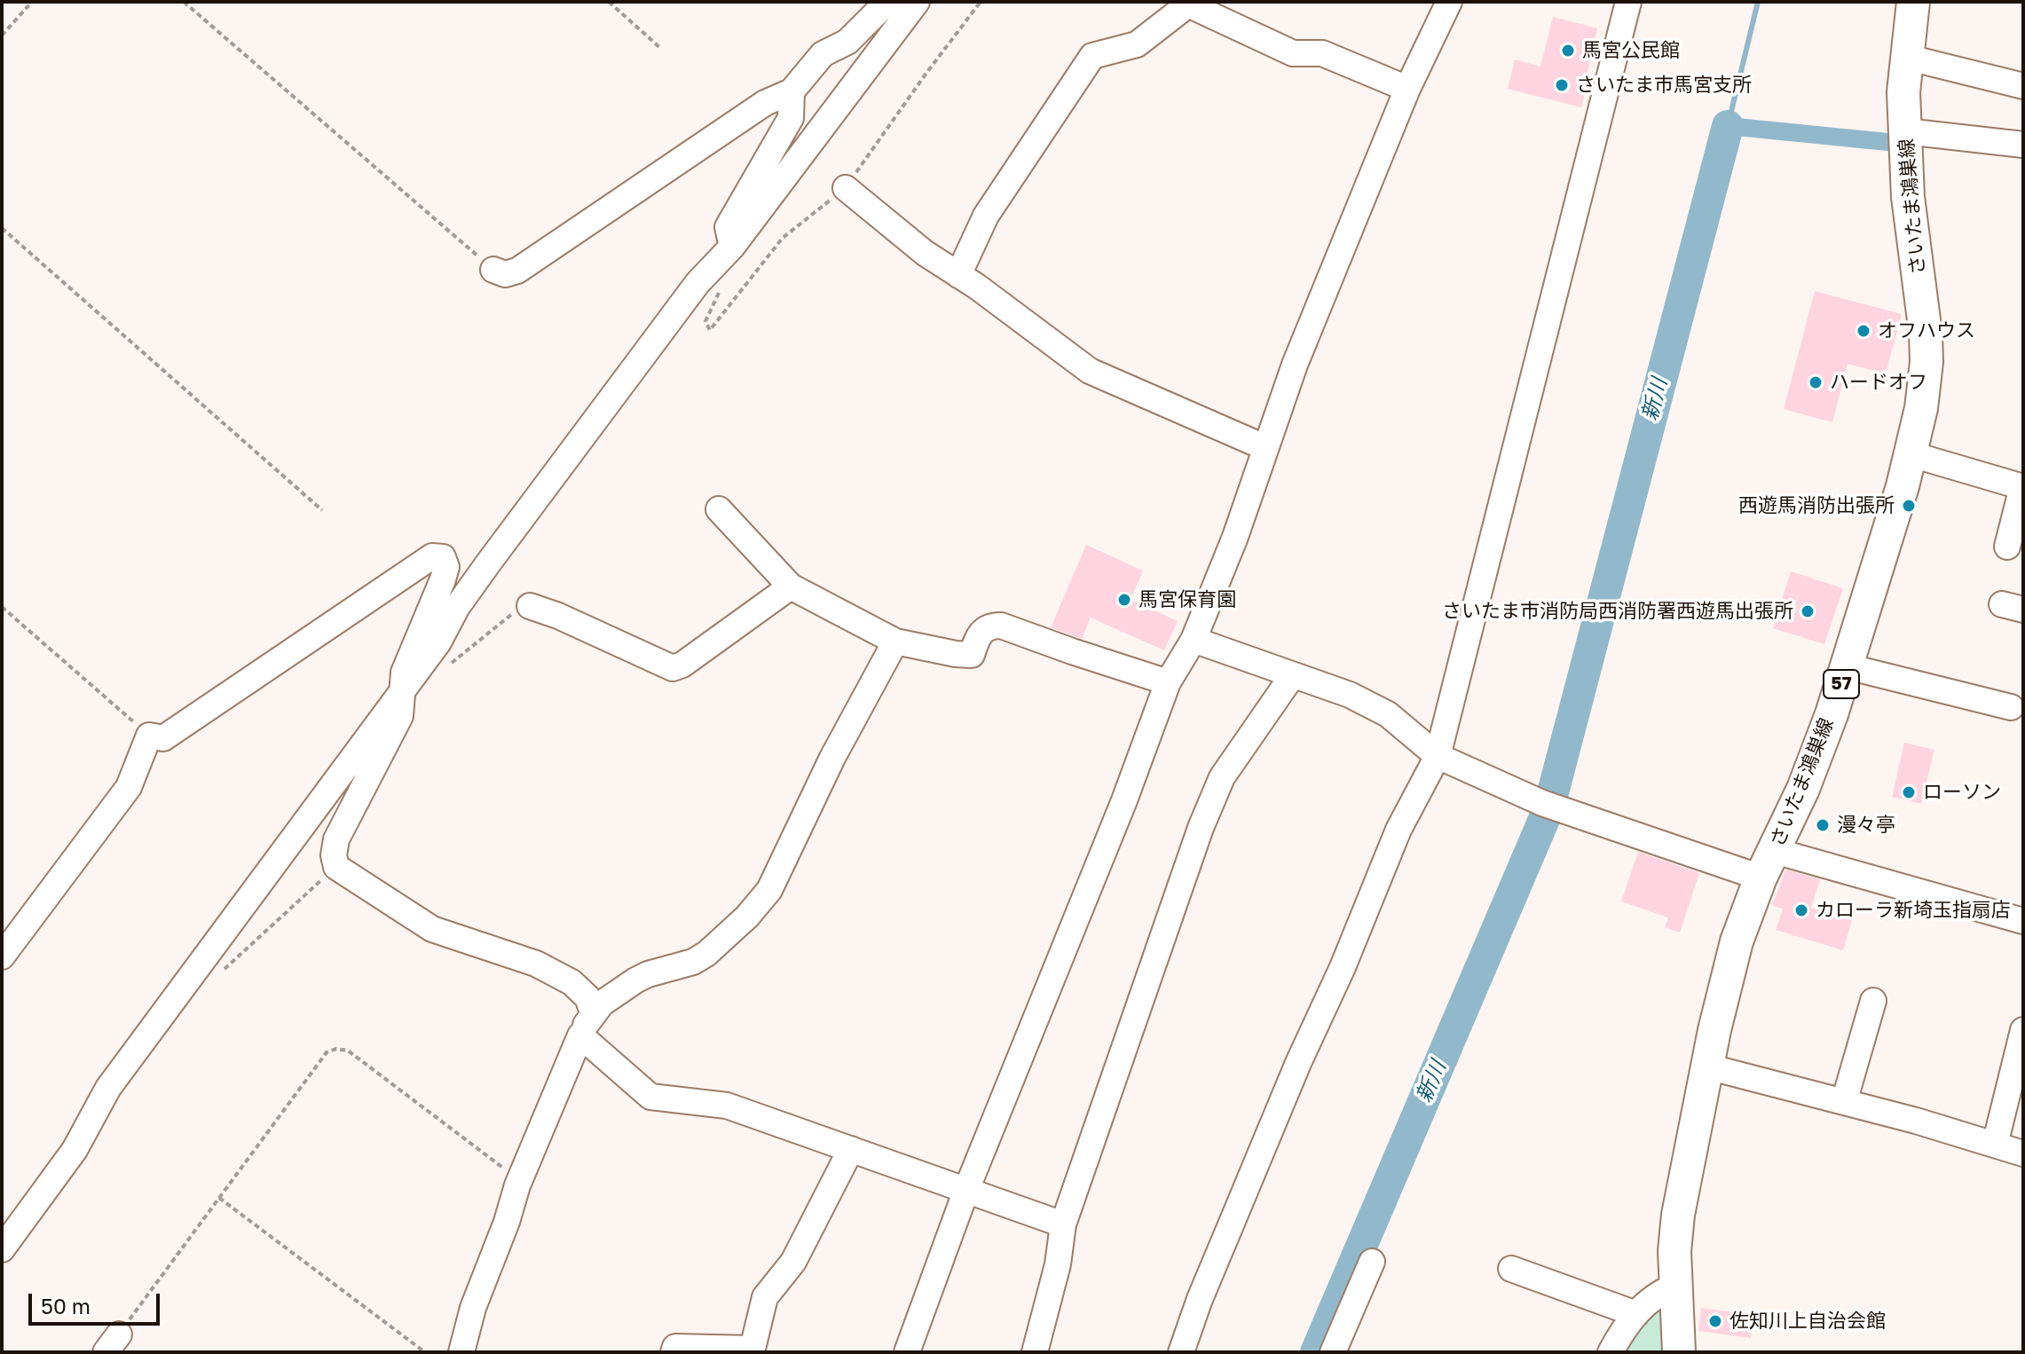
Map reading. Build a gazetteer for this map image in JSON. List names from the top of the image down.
{
  "streets": {
    "main road": ["さいたま鴻巣線", "57"]
  },
  "water": ["新川"],
  "places": [
    "馬宮公民館",
    "さいたま市馬宮支所",
    "オフハウス",
    "ハードオフ",
    "西遊馬消防出張所",
    "馬宮保育園",
    "さいたま市消防局西消防署西遊馬出張所",
    "ローソン",
    "漫々亭",
    "カローラ新埼玉指扇店",
    "佐知川上自治会館"
  ],
  "scale_bar": "50 m"
}
